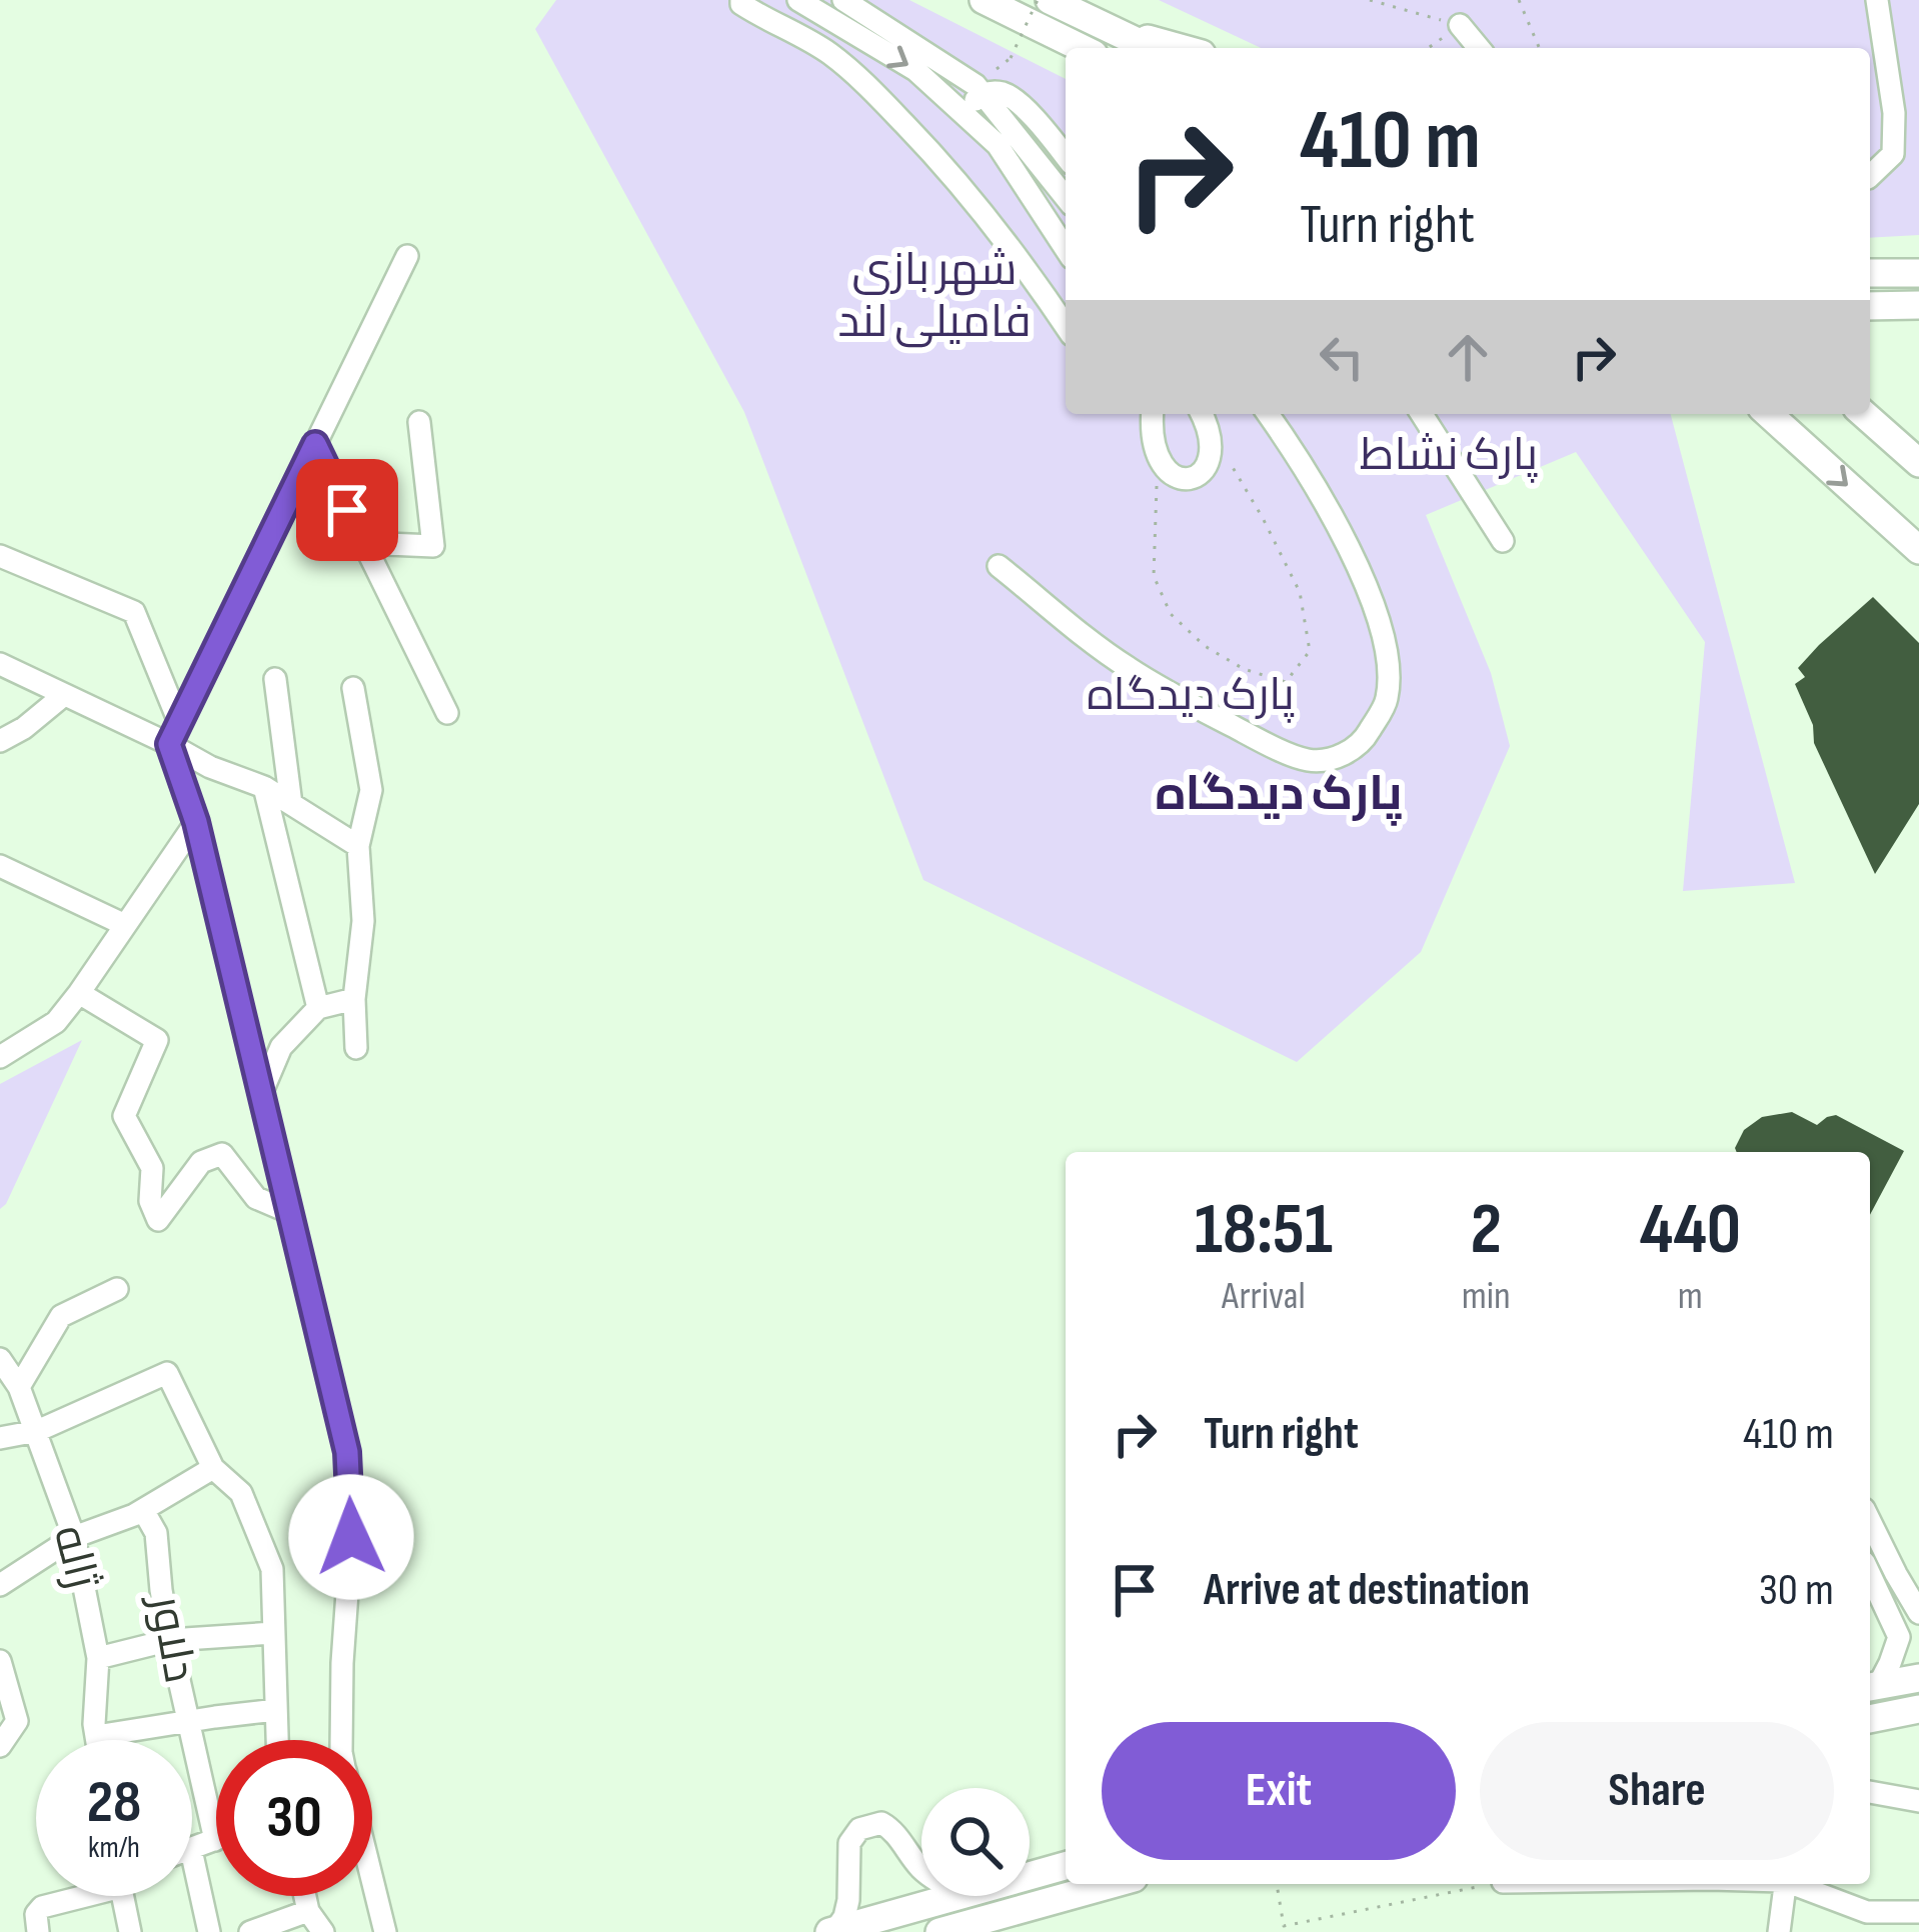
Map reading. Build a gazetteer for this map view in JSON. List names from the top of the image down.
{
  "streets": {
    "street": ["ژاله", "دلاور"]
  },
  "districts": ["پارک دیدگاه"],
  "parks": ["شهر بازی فامیلی لند", "پارک نشاط", "پارک دیدگاه"],
  "page": {
    "turn": ["410 m", "Turn right"],
    "eta": [
      "18:51",
      "Arrival",
      "2",
      "min",
      "440",
      "m"
    ],
    "list": [
      {
        "name": "Turn right",
        "value": "410 m"
      },
      {
        "name": "Arrive at destination",
        "value": "30 m"
      }
    ],
    "buttons": ["Exit", "Share"],
    "speed": "28 km/h",
    "limit": "30"
  }
}
